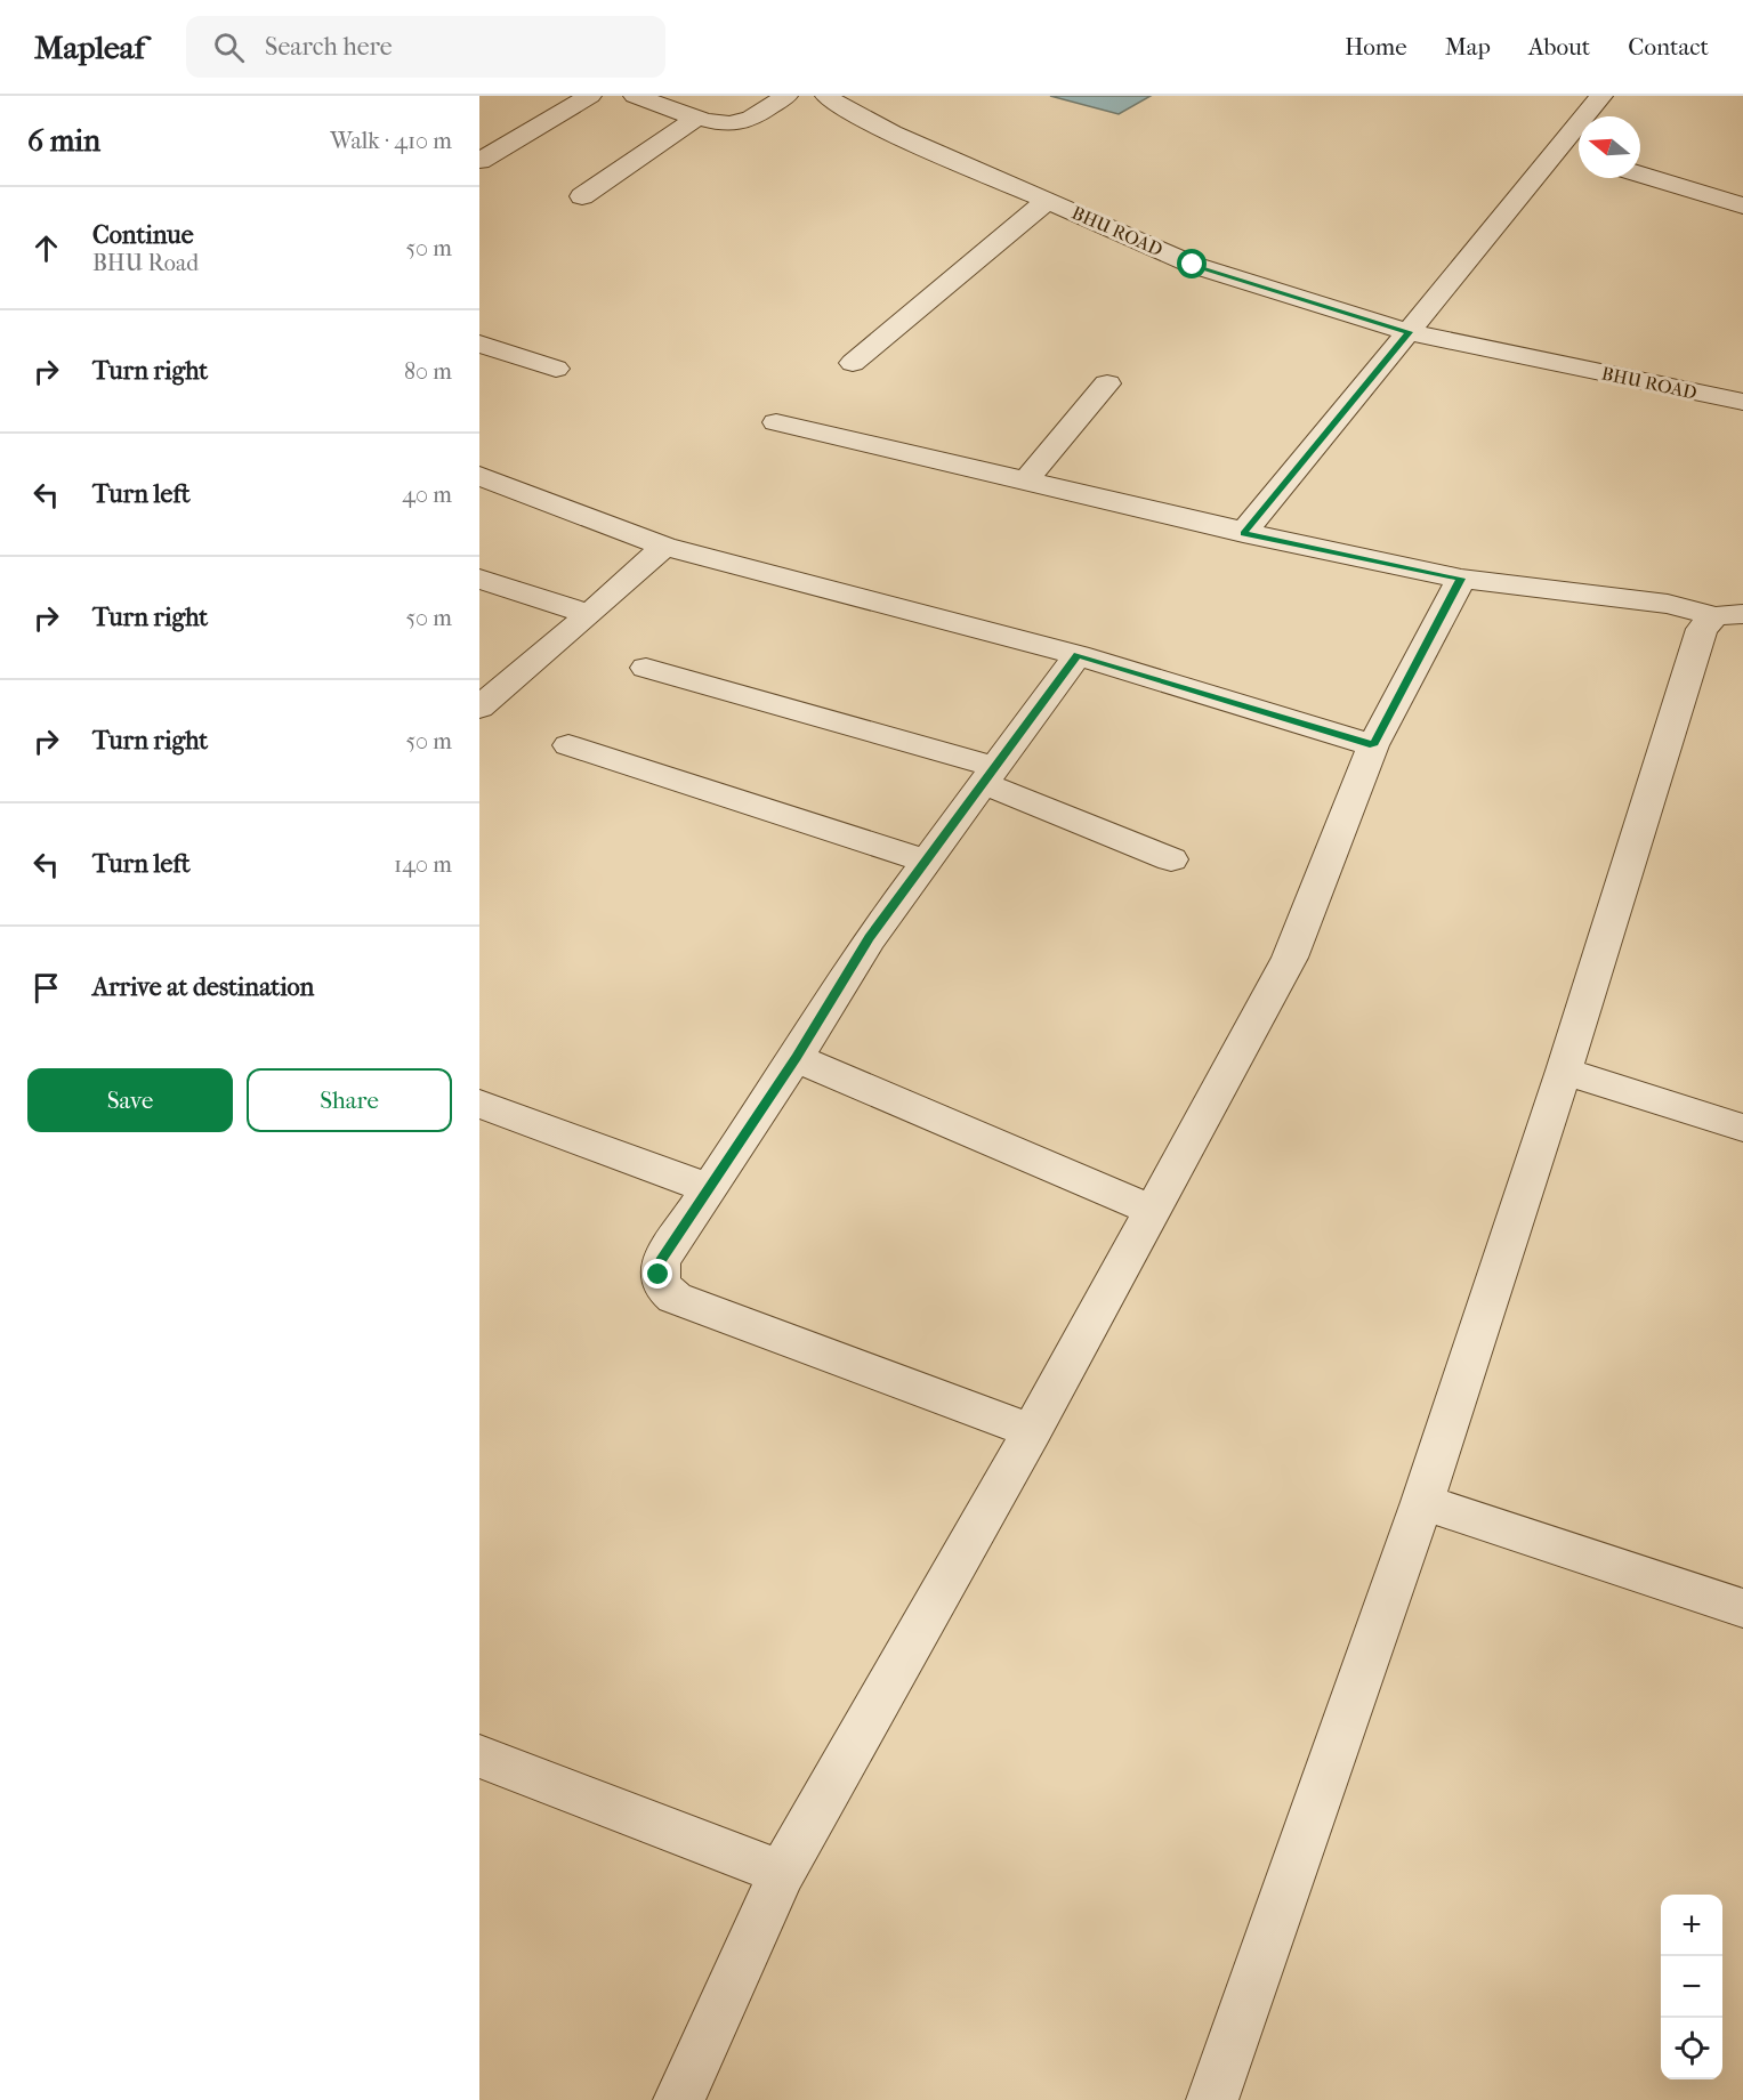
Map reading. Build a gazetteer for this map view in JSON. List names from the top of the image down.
{
  "streets": {
    "street": ["BHU ROAD"]
  },
  "north": "left",
  "page": {
    "header": "Mapleaf",
    "search": "Search here",
    "nav": [
      "Home",
      "Map",
      "About",
      "Contact"
    ],
    "heading": ["6 min", "Walk · 410 m"],
    "list": [
      ["Continue", "BHU Road", "50 m"],
      ["Turn right", "80 m"],
      ["Turn left", "40 m"],
      ["Turn right", "50 m"],
      ["Turn right", "50 m"],
      ["Turn left", "140 m"],
      "Arrive at destination"
    ],
    "buttons": ["Save", "Share"],
    "map_buttons": ["+", "−"]
  }
}
